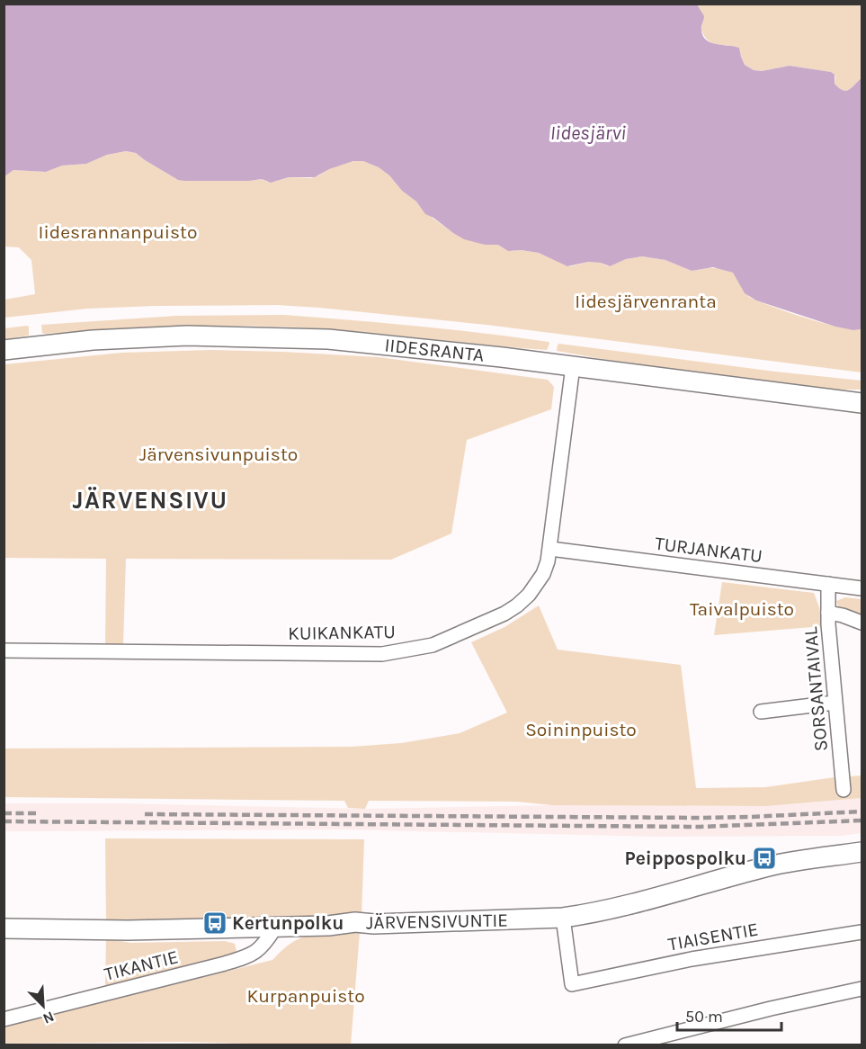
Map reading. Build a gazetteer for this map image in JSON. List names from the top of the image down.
{
  "streets": {
    "street": [
      "IIDESRANTA",
      "TURJANKATU",
      "KUIKANKATU",
      "SORSANTAIVAL",
      "JÄRVENSIVUNTIE",
      "TIAISENTIE",
      "TIKANTIE"
    ]
  },
  "crossings": [
    ["IIDESRANTA", "KUIKANKATU"],
    ["TURJANKATU", "KUIKANKATU"],
    ["TURJANKATU", "SORSANTAIVAL"],
    ["JÄRVENSIVUNTIE", "TIAISENTIE"],
    ["JÄRVENSIVUNTIE", "TIKANTIE"]
  ],
  "districts": ["JÄRVENSIVU"],
  "water": ["Iidesjärvi"],
  "parks": [
    "Iidesrannanpuisto",
    "Iidesjärvenranta",
    "Järvensivunpuisto",
    "Taivalpuisto",
    "Soininpuisto",
    "Kurpanpuisto"
  ],
  "places": {
    "bus stop": ["Peippospolku", "Kertunpolku"]
  },
  "scale_bar": "50 m",
  "north": "bottom right"
}
